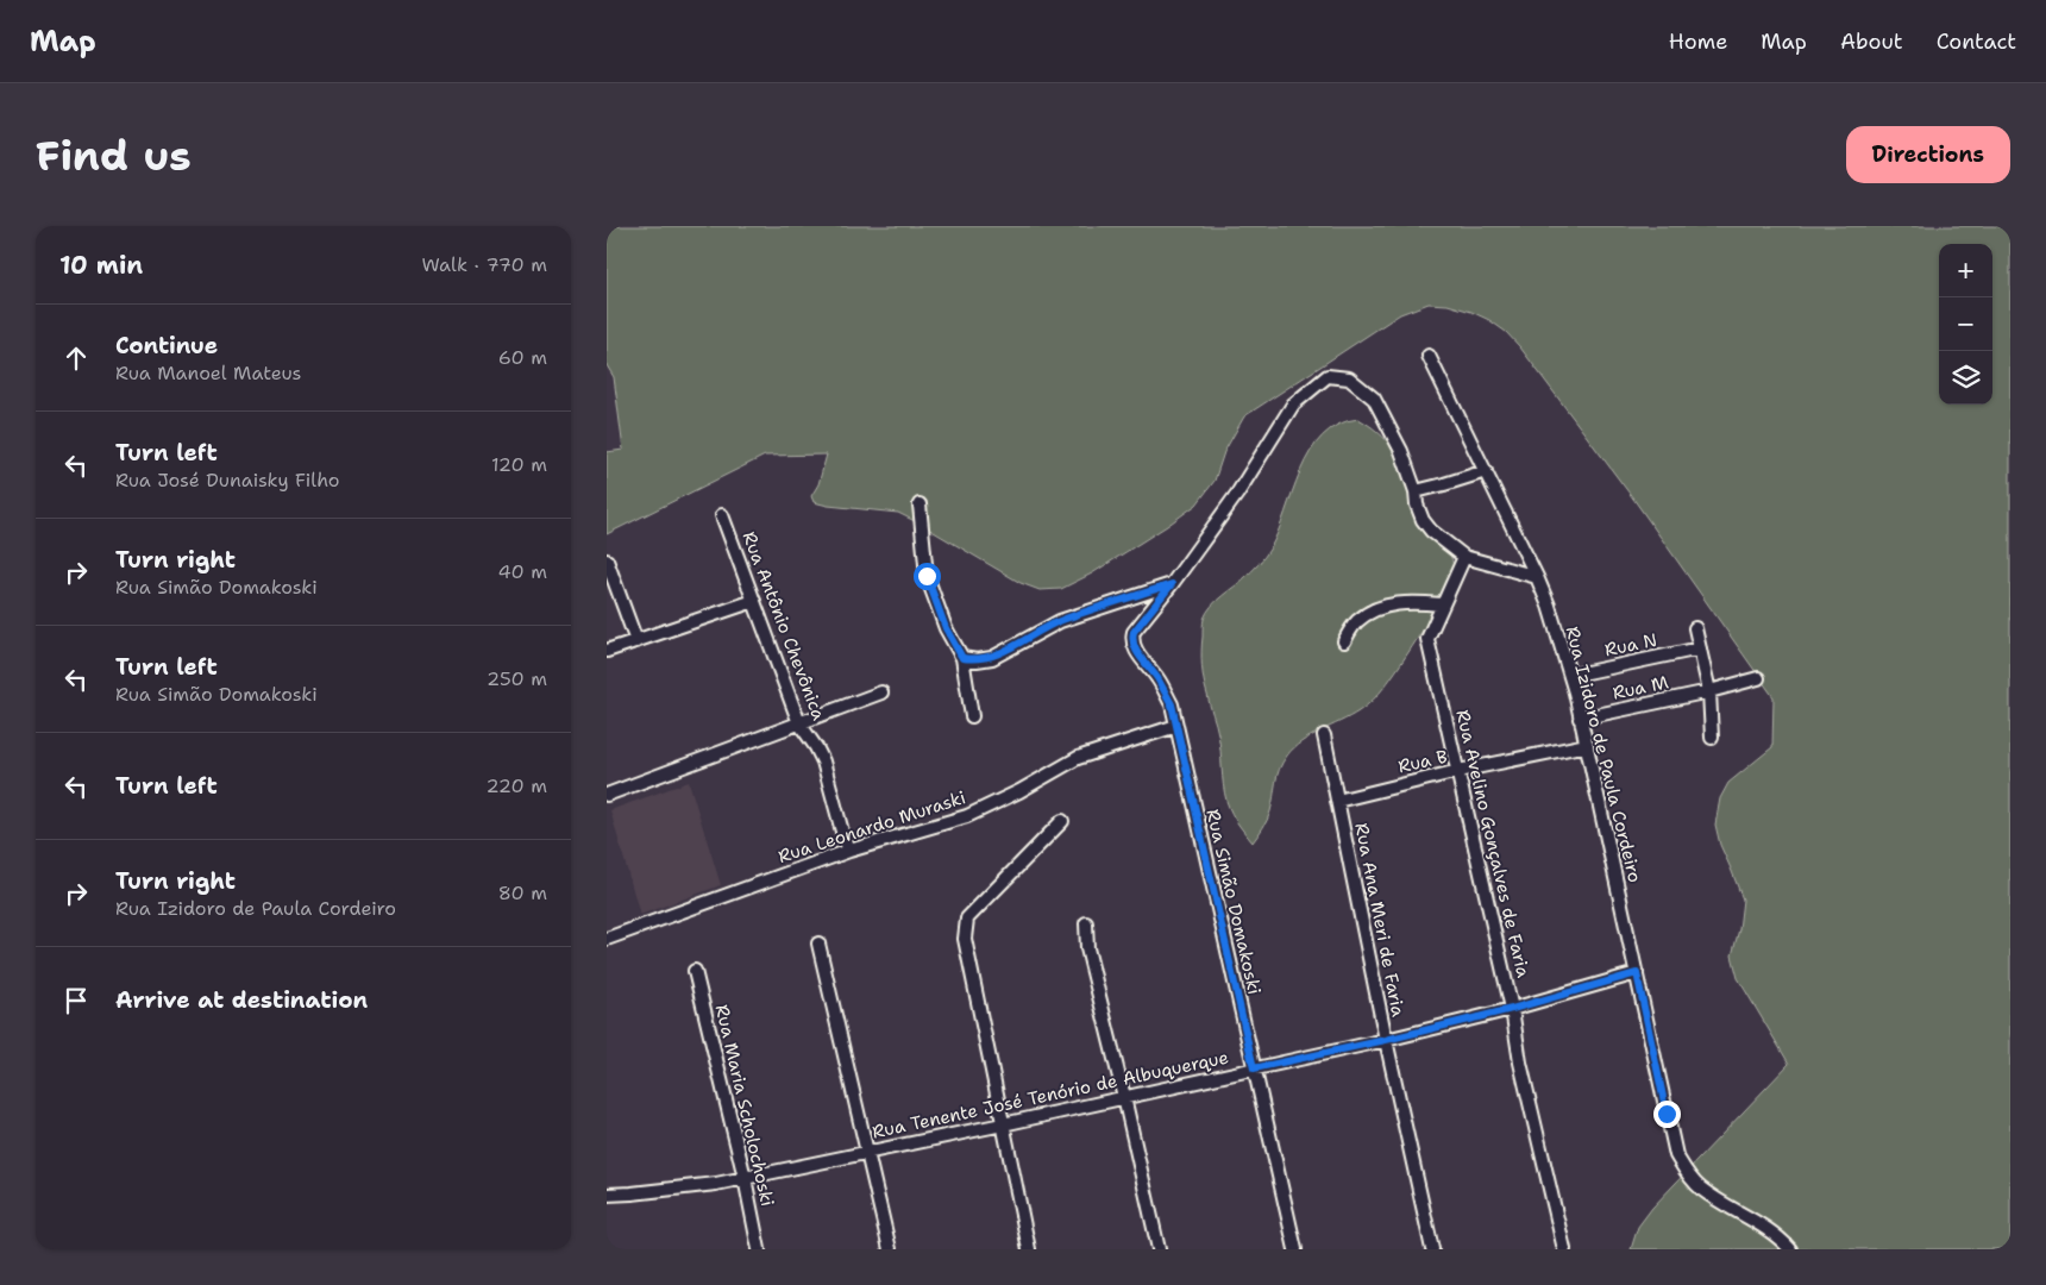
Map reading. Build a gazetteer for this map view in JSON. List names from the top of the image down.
{
  "streets": {
    "street": [
      "Rua Antônio Chevônica",
      "Rua N",
      "Rua M",
      "Rua Izidoro de Paula Cordeiro",
      "Rua B",
      "Rua Leonardo Muraski",
      "Rua Avelino Gonçalves de Faria",
      "Rua Simão Domakoski",
      "Rua Ana Meri de Faria",
      "Rua Tenente José Tenório de Albuquerque",
      "Rua Maria Scholochoski"
    ]
  },
  "crossings": [
    ["Rua Antônio Chevônica", "Rua Leonardo Muraski"],
    ["Rua N", "Rua Izidoro de Paula Cordeiro"],
    ["Rua M", "Rua Izidoro de Paula Cordeiro"],
    ["Rua Izidoro de Paula Cordeiro", "Rua B"],
    ["Rua Izidoro de Paula Cordeiro", "Rua Tenente José Tenório de Albuquerque"],
    ["Rua B", "Rua Avelino Gonçalves de Faria"],
    ["Rua B", "Rua Ana Meri de Faria"],
    ["Rua Leonardo Muraski", "Rua Simão Domakoski"],
    ["Rua Avelino Gonçalves de Faria", "Rua Tenente José Tenório de Albuquerque"],
    ["Rua Simão Domakoski", "Rua Tenente José Tenório de Albuquerque"],
    ["Rua Ana Meri de Faria", "Rua Tenente José Tenório de Albuquerque"],
    ["Rua Tenente José Tenório de Albuquerque", "Rua Maria Scholochoski"]
  ],
  "page": {
    "header": "Map",
    "nav": [
      "Home",
      "Map",
      "About",
      "Contact"
    ],
    "buttons": "Directions",
    "title": "Find us",
    "heading": ["10 min", "Walk · 770 m"],
    "map_buttons": ["+", "−"],
    "list": [
      ["Continue", "Rua Manoel Mateus", "60 m"],
      ["Turn left", "Rua José Dunaisky Filho", "120 m"],
      ["Turn right", "Rua Simão Domakoski", "40 m"],
      ["Turn left", "Rua Simão Domakoski", "250 m"],
      ["Turn left", "220 m"],
      ["Turn right", "Rua Izidoro de Paula Cordeiro", "80 m"],
      "Arrive at destination"
    ]
  }
}
